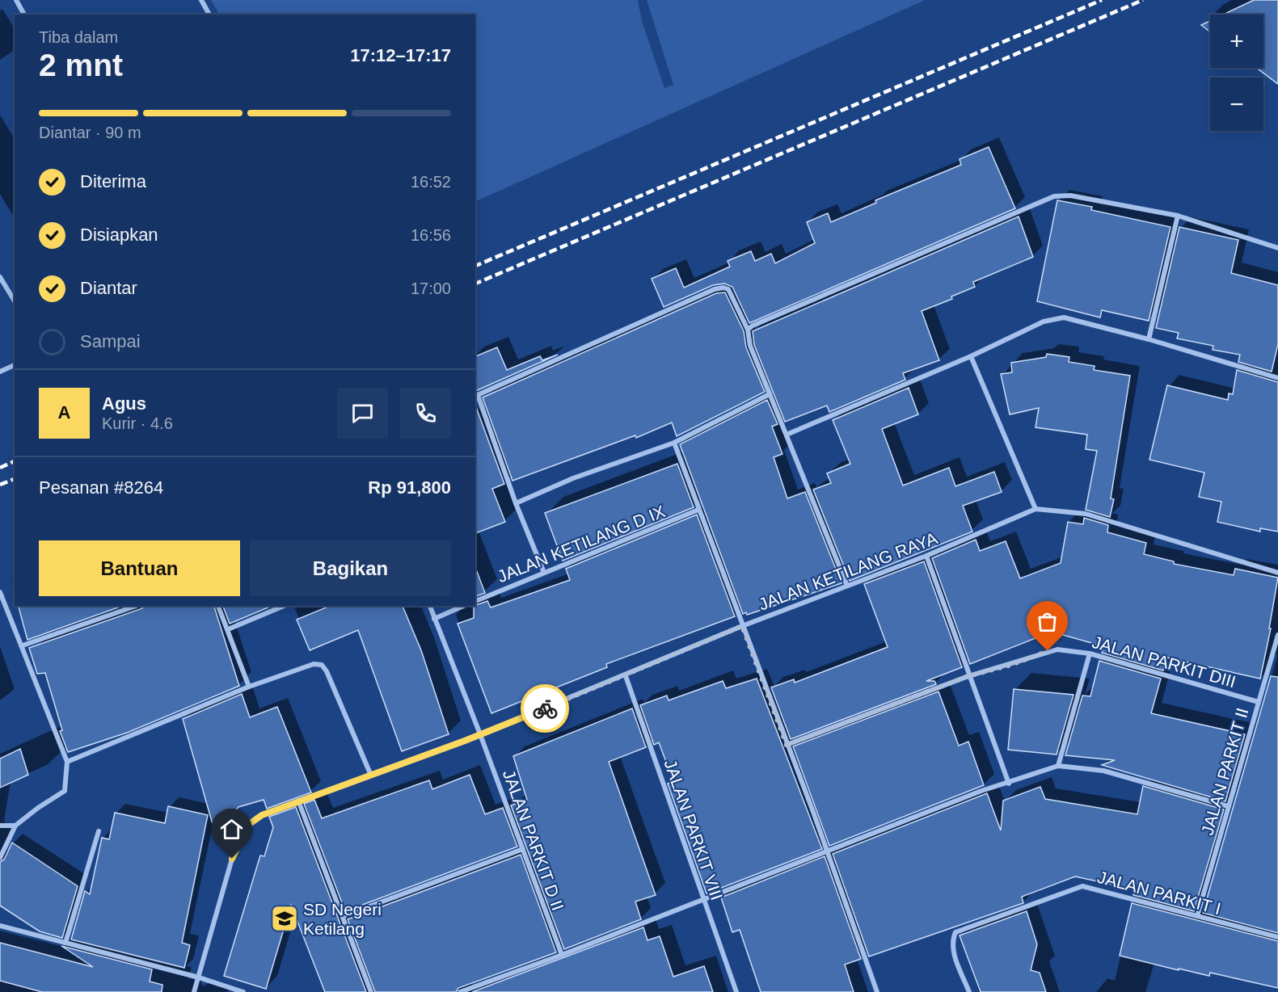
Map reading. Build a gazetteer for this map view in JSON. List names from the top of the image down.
{
  "streets": {
    "street": [
      "JALAN KETILANG D IX",
      "JALAN KETILANG RAYA",
      "JALAN PARKIT DIII",
      "JALAN PARKIT II",
      "JALAN PARKIT VIII",
      "JALAN PARKIT D II",
      "JALAN PARKIT I"
    ]
  },
  "crossings": [
    ["JALAN KETILANG RAYA", "JALAN PARKIT VIII"],
    ["JALAN KETILANG RAYA", "JALAN PARKIT D II"],
    ["JALAN PARKIT DIII", "JALAN PARKIT II"],
    ["JALAN PARKIT II", "JALAN PARKIT I"]
  ],
  "places": {
    "school or university": ["SD Negeri Ketilang"]
  },
  "page": {
    "map_buttons": ["+", "−"],
    "heading": ["2 mnt", "Tiba dalam", "17:12–17:17"],
    "panel": [
      "Agus",
      "Kurir · 4.6",
      "Pesanan #8264",
      "Rp 91,800"
    ],
    "bar": "Diantar · 90 m",
    "list": [
      ["Diterima", "16:52"],
      ["Disiapkan", "16:56"],
      ["Diantar", "17:00"],
      "Sampai"
    ],
    "round": "A",
    "buttons": ["Bantuan", "Bagikan"]
  }
}
